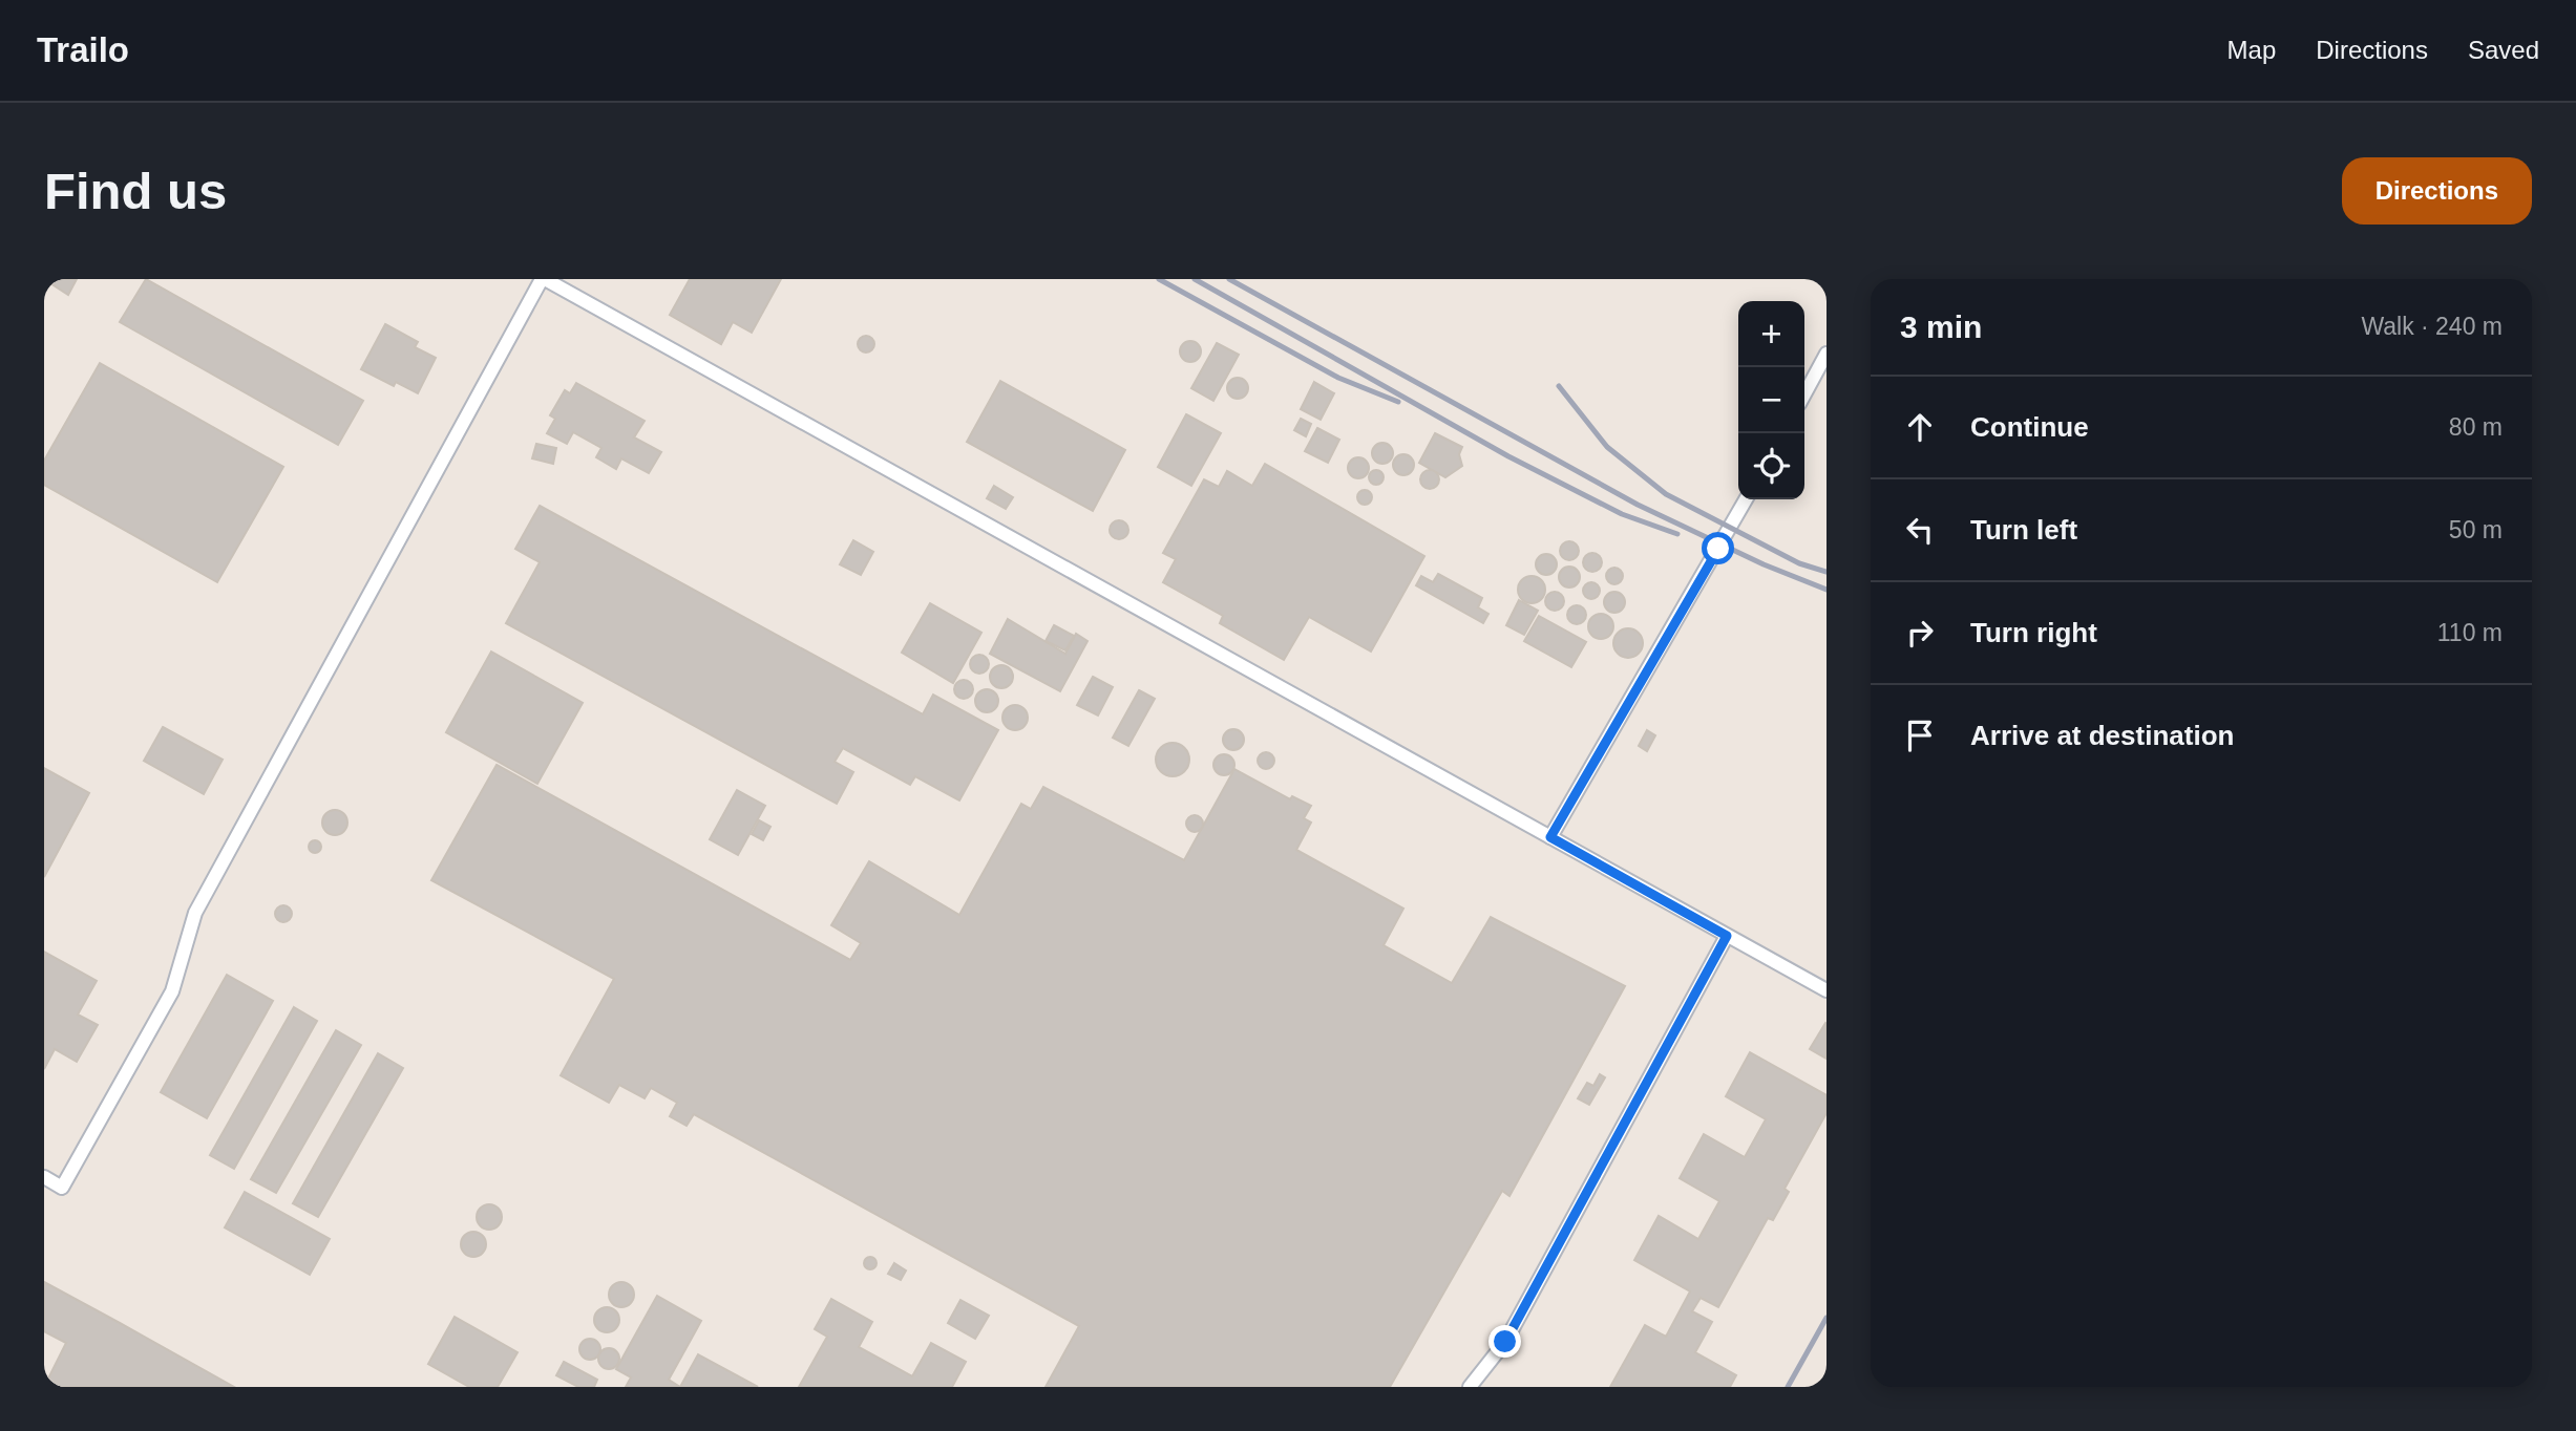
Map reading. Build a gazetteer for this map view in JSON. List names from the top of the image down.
{
  "page": {
    "header": "Trailo",
    "nav": ["Map", "Directions", "Saved"],
    "buttons": "Directions",
    "title": "Find us",
    "heading": ["3 min", "Walk · 240 m"],
    "map_buttons": ["+", "−"],
    "list": [
      ["Continue", "80 m"],
      ["Turn left", "50 m"],
      ["Turn right", "110 m"],
      "Arrive at destination"
    ]
  }
}
